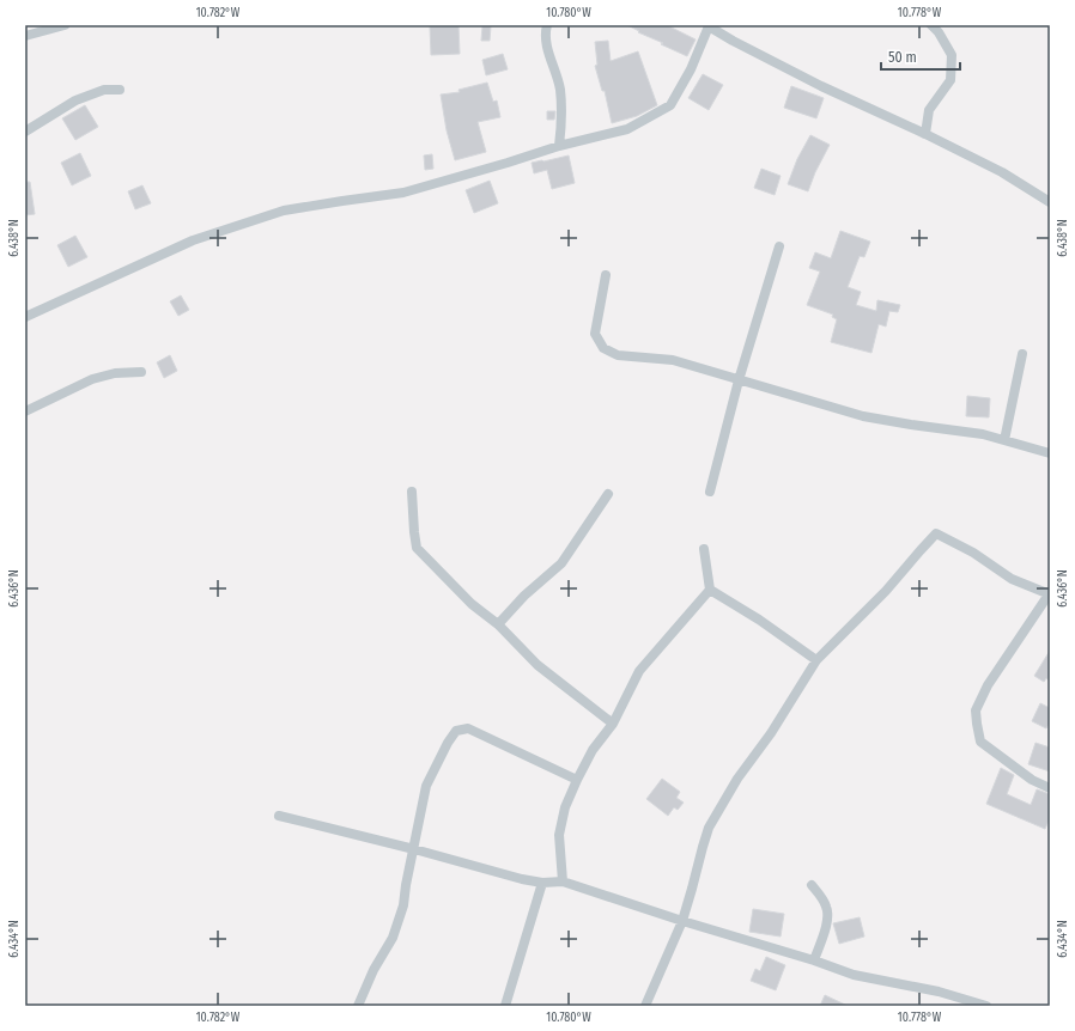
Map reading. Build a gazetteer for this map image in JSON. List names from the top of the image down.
{
  "scale_bar": "50 m",
  "coordinates": [
    "10.782°W",
    "10.780°W",
    "10.778°W",
    "6.438°N",
    "6.436°N",
    "6.434°N"
  ]
}
